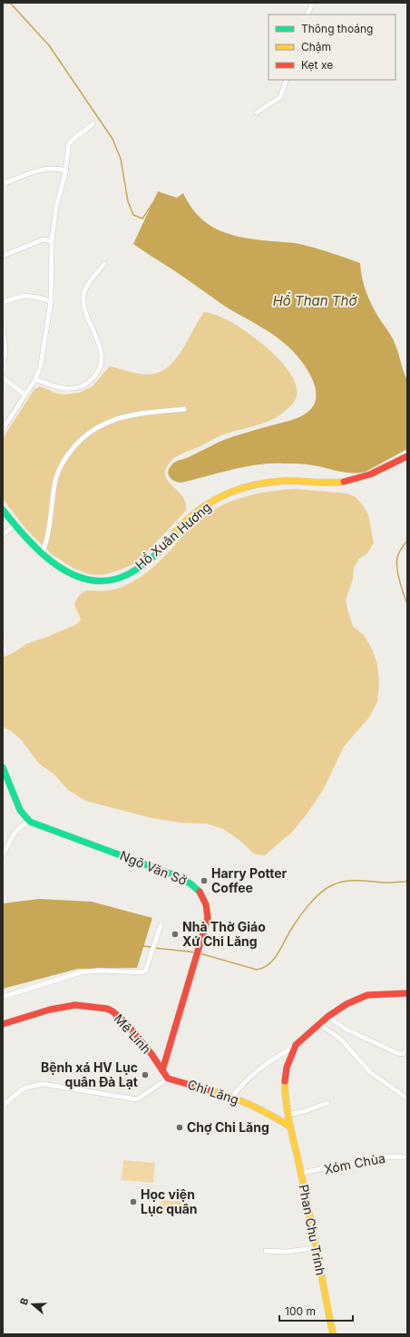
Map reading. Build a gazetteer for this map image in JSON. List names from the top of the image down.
{
  "streets": {
    "main road": [
      "Hồ Xuân Hương",
      "Ngô Văn Sở",
      "Mê Linh",
      "Chi Lăng",
      "Phan Chu Trinh"
    ],
    "street": ["Xóm Chùa"]
  },
  "crossings": [
    ["Ngô Văn Sở", "Mê Linh"],
    ["Mê Linh", "Chi Lăng"],
    ["Chi Lăng", "Phan Chu Trinh"],
    ["Xóm Chùa", "Phan Chu Trinh"]
  ],
  "water": ["Hồ Than Thở"],
  "places": [
    "Harry Potter Coffee",
    "Nhà Thờ Giáo Xứ Chi Lăng",
    "Bệnh xá HV Lục quân Đà Lạt",
    "Chợ Chi Lăng",
    "Học viện Lục quân"
  ],
  "legend": ["Thông thoáng", "Chậm", "Kẹt xe"],
  "scale_bar": "100 m",
  "north": "left"
}
